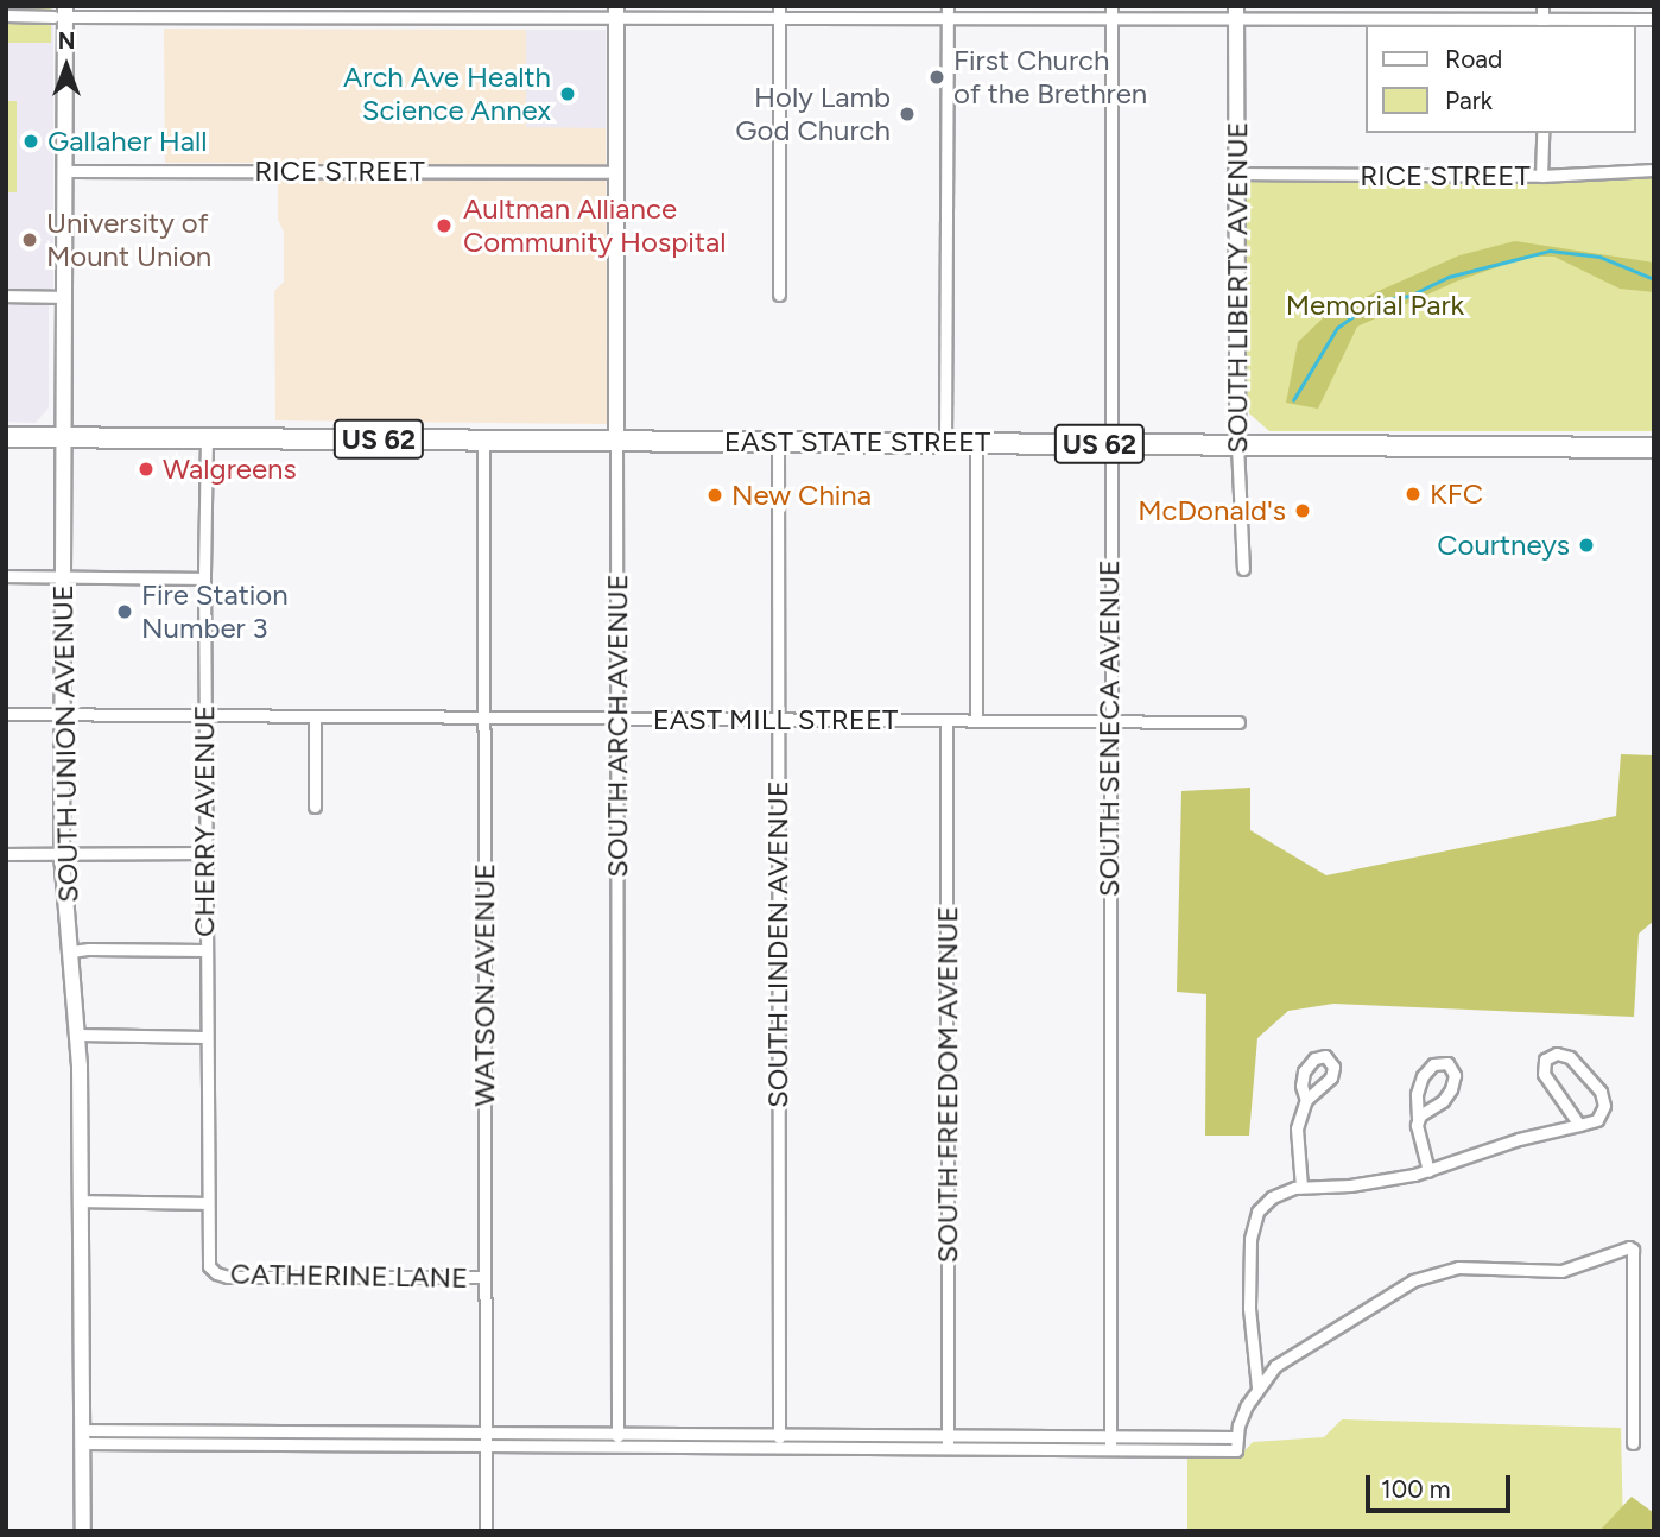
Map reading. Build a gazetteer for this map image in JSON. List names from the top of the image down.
{
  "streets": {
    "highway": ["US 62", "EAST STATE STREET"],
    "main road": ["SOUTH LIBERTY AVENUE", "SOUTH ARCH AVENUE", "SOUTH UNION AVENUE"],
    "street": [
      "RICE STREET",
      "EAST MILL STREET",
      "SOUTH SENECA AVENUE",
      "CHERRY AVENUE",
      "SOUTH LINDEN AVENUE",
      "WATSON AVENUE",
      "SOUTH FREEDOM AVENUE",
      "CATHERINE LANE"
    ]
  },
  "crossings": [
    ["RICE STREET", "SOUTH LIBERTY AVENUE"],
    ["RICE STREET", "SOUTH ARCH AVENUE"],
    ["RICE STREET", "SOUTH UNION AVENUE"],
    ["SOUTH LIBERTY AVENUE", "EAST STATE STREET"],
    ["US 62", "EAST STATE STREET"],
    ["US 62", "SOUTH UNION AVENUE"],
    ["EAST STATE STREET", "SOUTH ARCH AVENUE"],
    ["EAST STATE STREET", "SOUTH SENECA AVENUE"],
    ["EAST STATE STREET", "SOUTH UNION AVENUE"],
    ["EAST STATE STREET", "CHERRY AVENUE"],
    ["EAST STATE STREET", "SOUTH LINDEN AVENUE"],
    ["EAST STATE STREET", "WATSON AVENUE"],
    ["EAST MILL STREET", "SOUTH ARCH AVENUE"],
    ["EAST MILL STREET", "SOUTH SENECA AVENUE"],
    ["EAST MILL STREET", "SOUTH UNION AVENUE"],
    ["EAST MILL STREET", "CHERRY AVENUE"],
    ["EAST MILL STREET", "SOUTH LINDEN AVENUE"],
    ["EAST MILL STREET", "WATSON AVENUE"],
    ["EAST MILL STREET", "SOUTH FREEDOM AVENUE"],
    ["CHERRY AVENUE", "CATHERINE LANE"],
    ["WATSON AVENUE", "CATHERINE LANE"]
  ],
  "parks": ["Memorial Park"],
  "places": [
    "First Church of the Brethren",
    "Arch Ave Health Science Annex",
    "Holy Lamb God Church",
    "Gallaher Hall",
    "Aultman Alliance Community Hospital",
    "University of Mount Union",
    "Walgreens",
    "KFC",
    "New China",
    "McDonald's",
    "Courtneys",
    "Fire Station Number 3"
  ],
  "legend": ["Road", "Park"],
  "scale_bar": "100 m",
  "north": "top"
}
